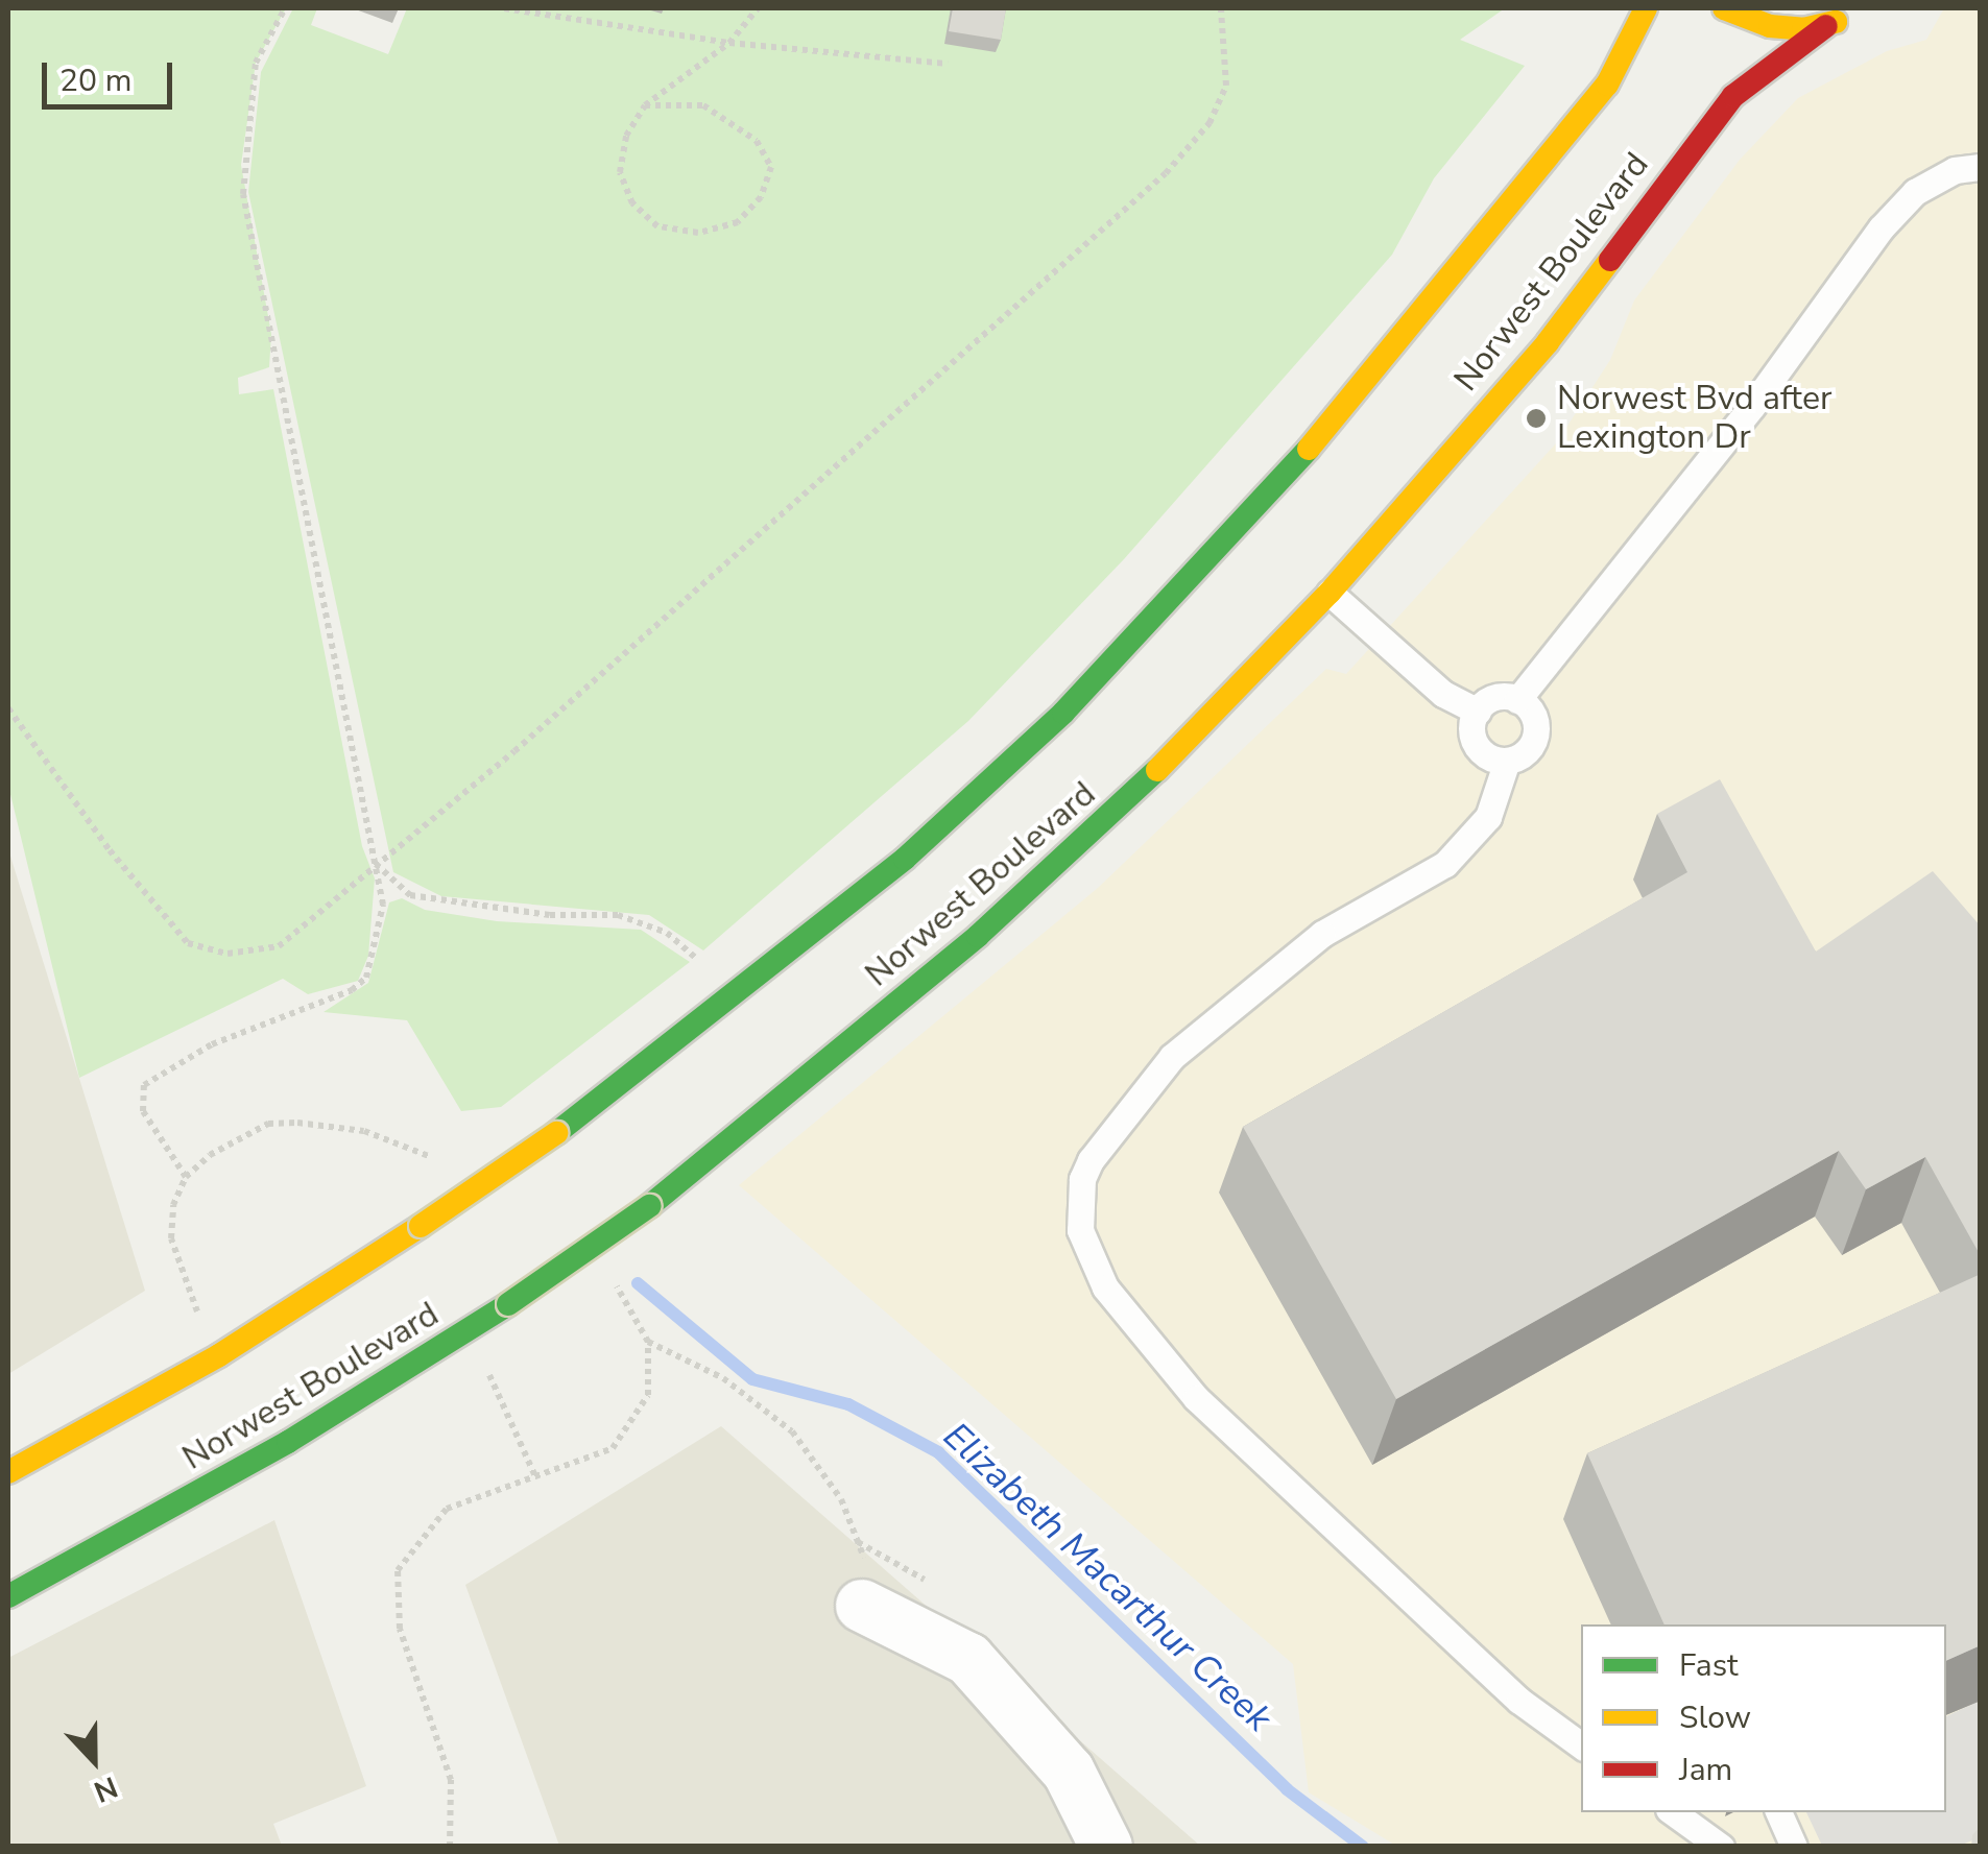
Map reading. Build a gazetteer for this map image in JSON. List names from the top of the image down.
{
  "streets": {
    "main road": ["Norwest Boulevard"]
  },
  "water": ["Elizabeth Macarthur Creek"],
  "places": ["Norwest Bvd after Lexington Dr"],
  "legend": ["Fast", "Slow", "Jam"],
  "scale_bar": "20 m",
  "north": "bottom"
}
